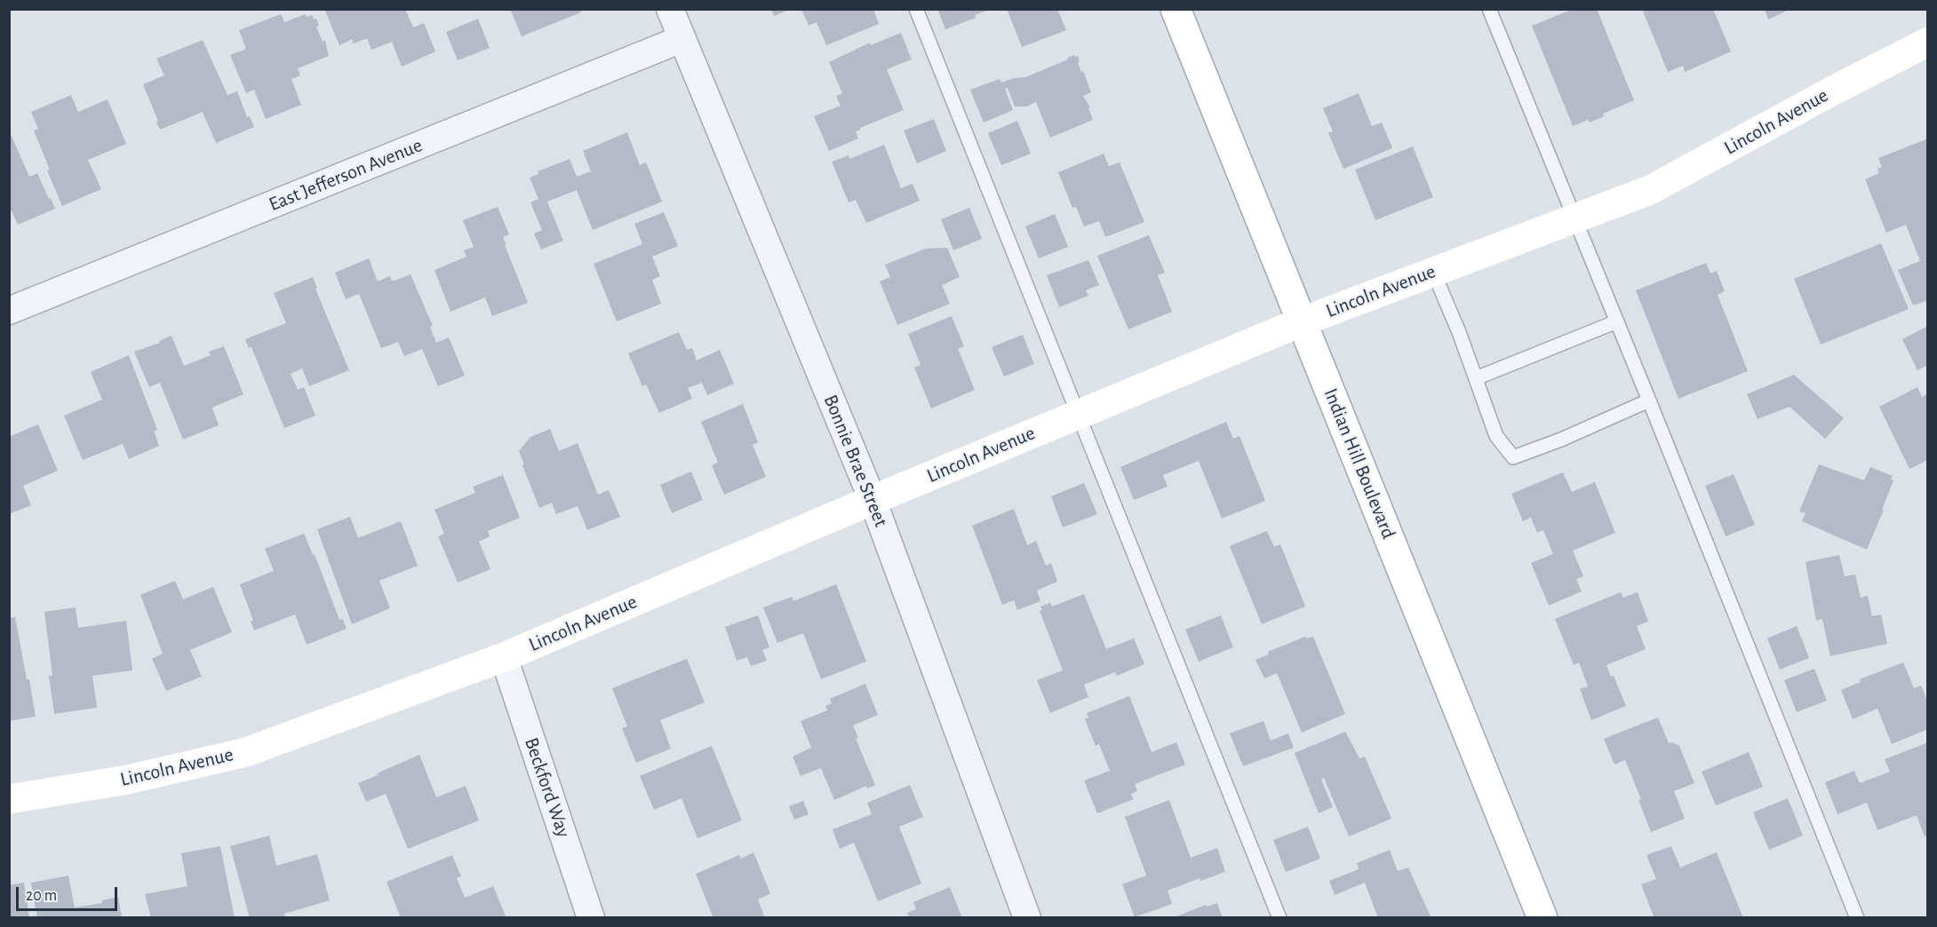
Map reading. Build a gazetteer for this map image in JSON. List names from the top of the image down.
{
  "streets": {
    "street": [
      "Lincoln Avenue",
      "East Jefferson Avenue",
      "Bonnie Brae Street",
      "Indian Hill Boulevard",
      "Beckford Way"
    ]
  },
  "crossings": [
    ["Lincoln Avenue", "Bonnie Brae Street"],
    ["Lincoln Avenue", "Indian Hill Boulevard"],
    ["Lincoln Avenue", "Beckford Way"],
    ["East Jefferson Avenue", "Bonnie Brae Street"]
  ],
  "scale_bar": "20 m"
}
